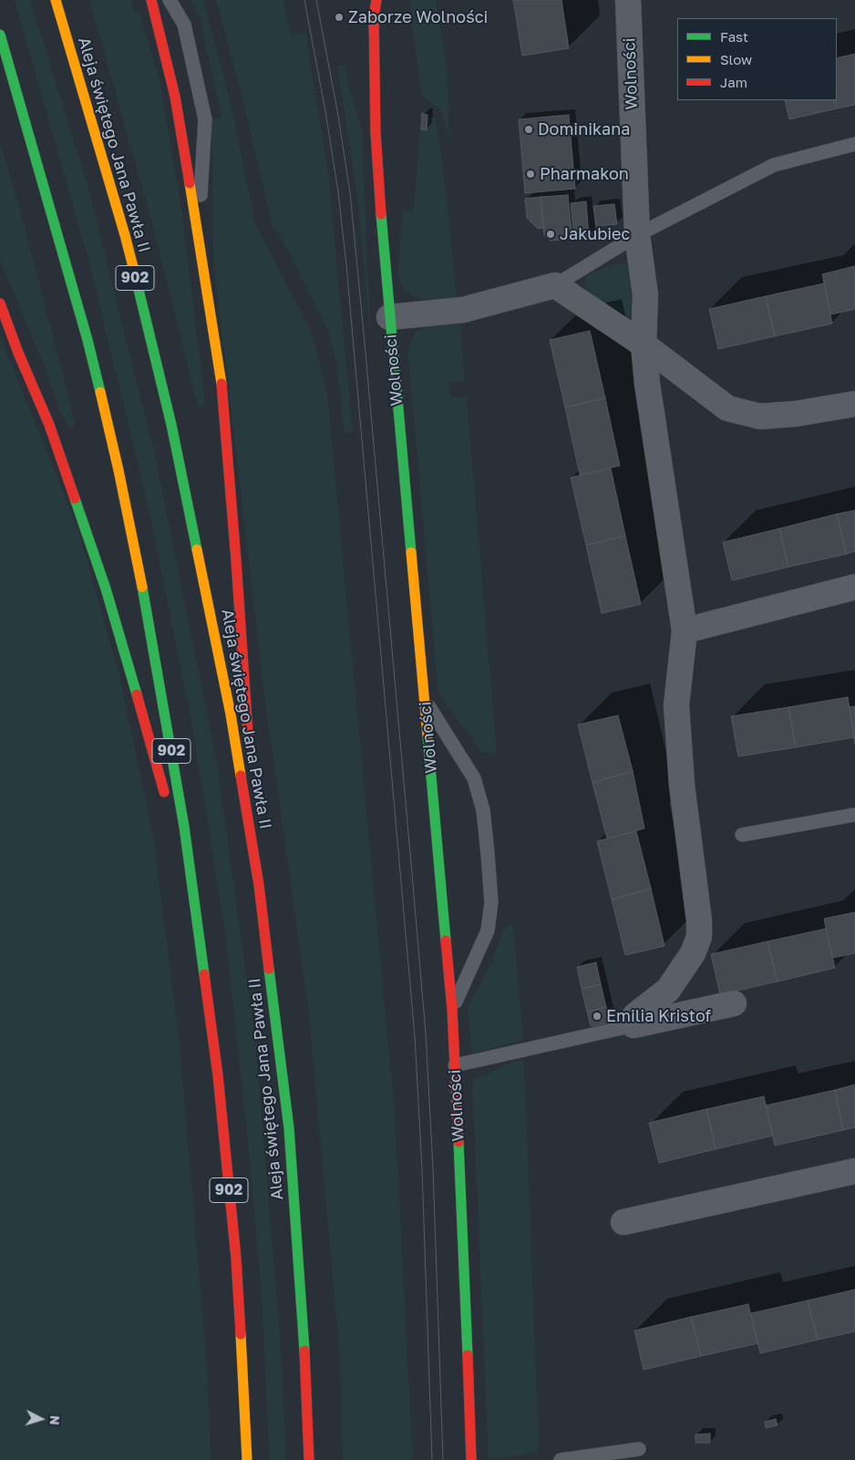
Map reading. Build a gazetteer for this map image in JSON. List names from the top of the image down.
{
  "streets": {
    "main road": ["Wolności", "Aleja świętego Jana Pawła II", "902"]
  },
  "places": [
    "Zaborze Wolności",
    "Dominikana",
    "Pharmakon",
    "Jakubiec",
    "Emilia Kristof"
  ],
  "legend": ["Fast", "Slow", "Jam"],
  "north": "right"
}
